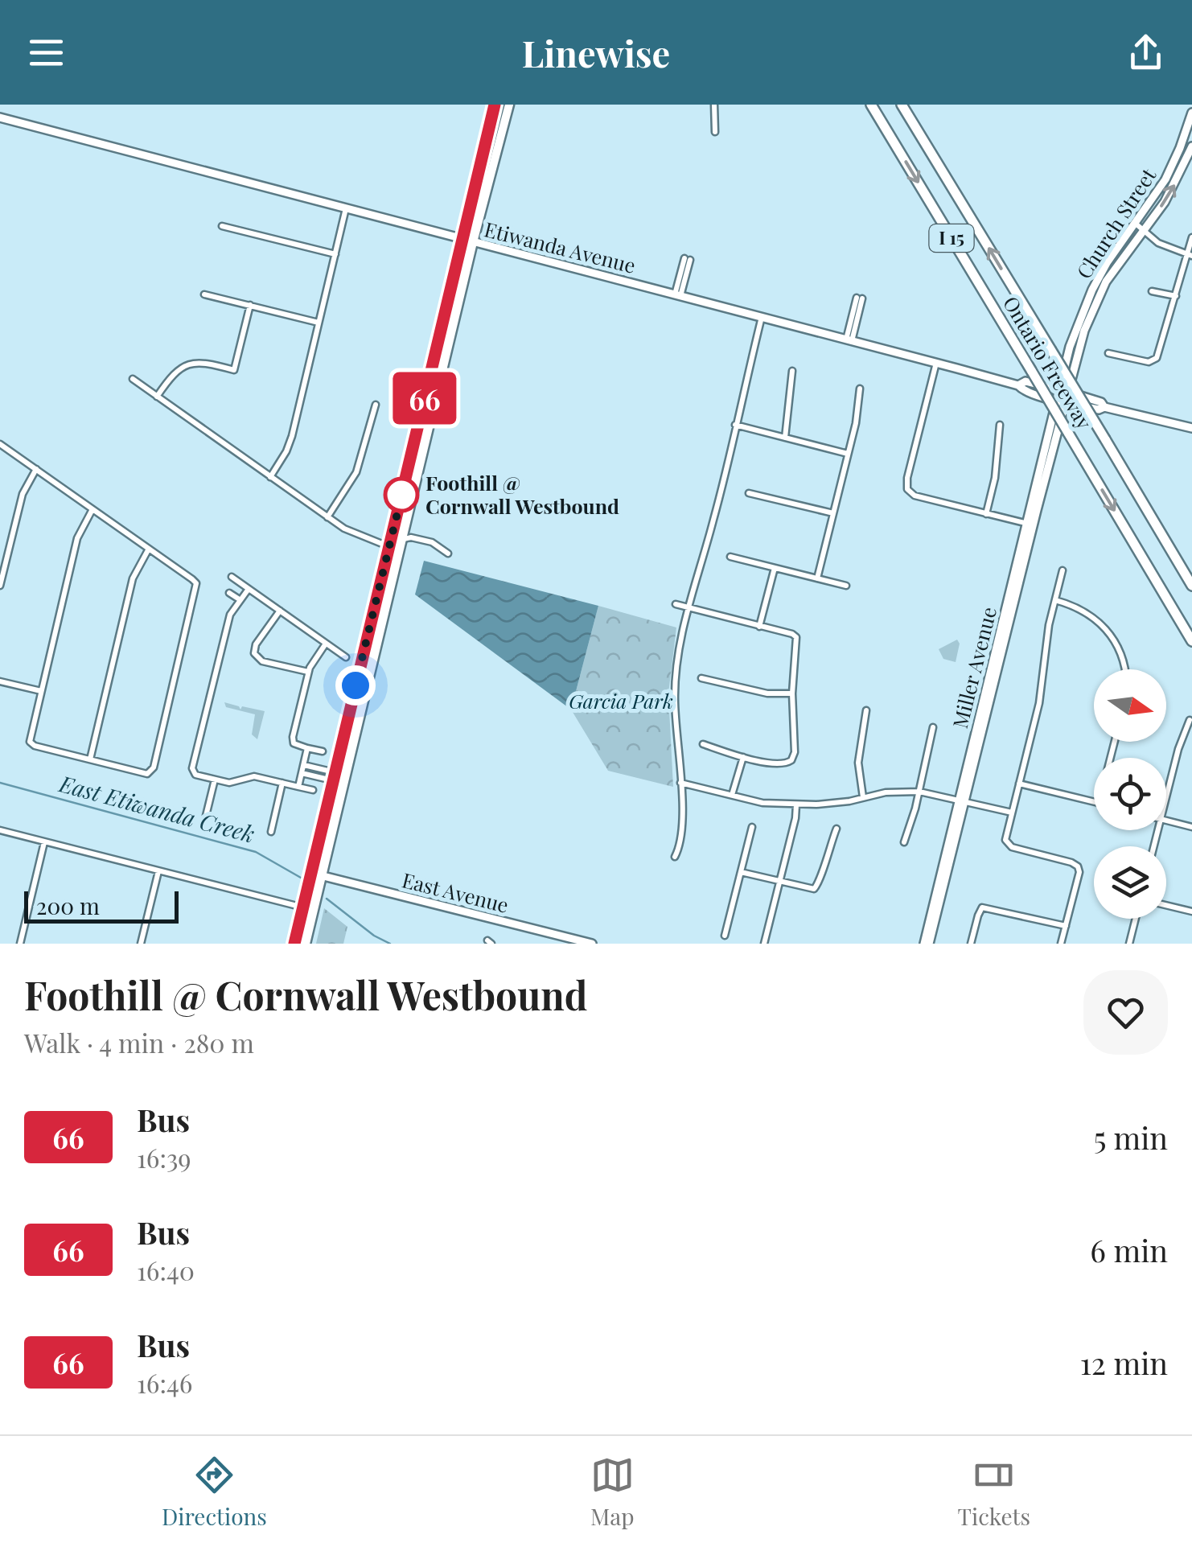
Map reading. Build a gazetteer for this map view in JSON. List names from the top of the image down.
{
  "streets": {
    "highway": ["I 15", "Ontario Freeway"],
    "main road": [
      "Church Street",
      "Etiwanda Avenue",
      "Miller Avenue",
      "East Avenue"
    ]
  },
  "crossings": [
    ["Church Street", "Etiwanda Avenue"],
    ["Church Street", "Miller Avenue"],
    ["Etiwanda Avenue", "Miller Avenue"]
  ],
  "water": ["East Etiwanda Creek"],
  "parks": ["Garcia Park"],
  "places": ["Foothill @ Cornwall Westbound"],
  "lines": ["bus line 66"],
  "scale_bar": "200 m",
  "north": "right",
  "page": {
    "header": "Linewise",
    "on_map": "66",
    "scale": "200 m",
    "heading": ["Foothill @ Cornwall Westbound", "Walk · 4 min · 280 m"],
    "list": [
      {
        "mark": "66",
        "name": "Bus",
        "note": "16:39",
        "value": "5 min"
      },
      {
        "mark": "66",
        "name": "Bus",
        "note": "16:40",
        "value": "6 min"
      },
      {
        "mark": "66",
        "name": "Bus",
        "note": "16:46",
        "value": "12 min"
      }
    ],
    "tabs": ["Directions", "Map", "Tickets"]
  }
}
